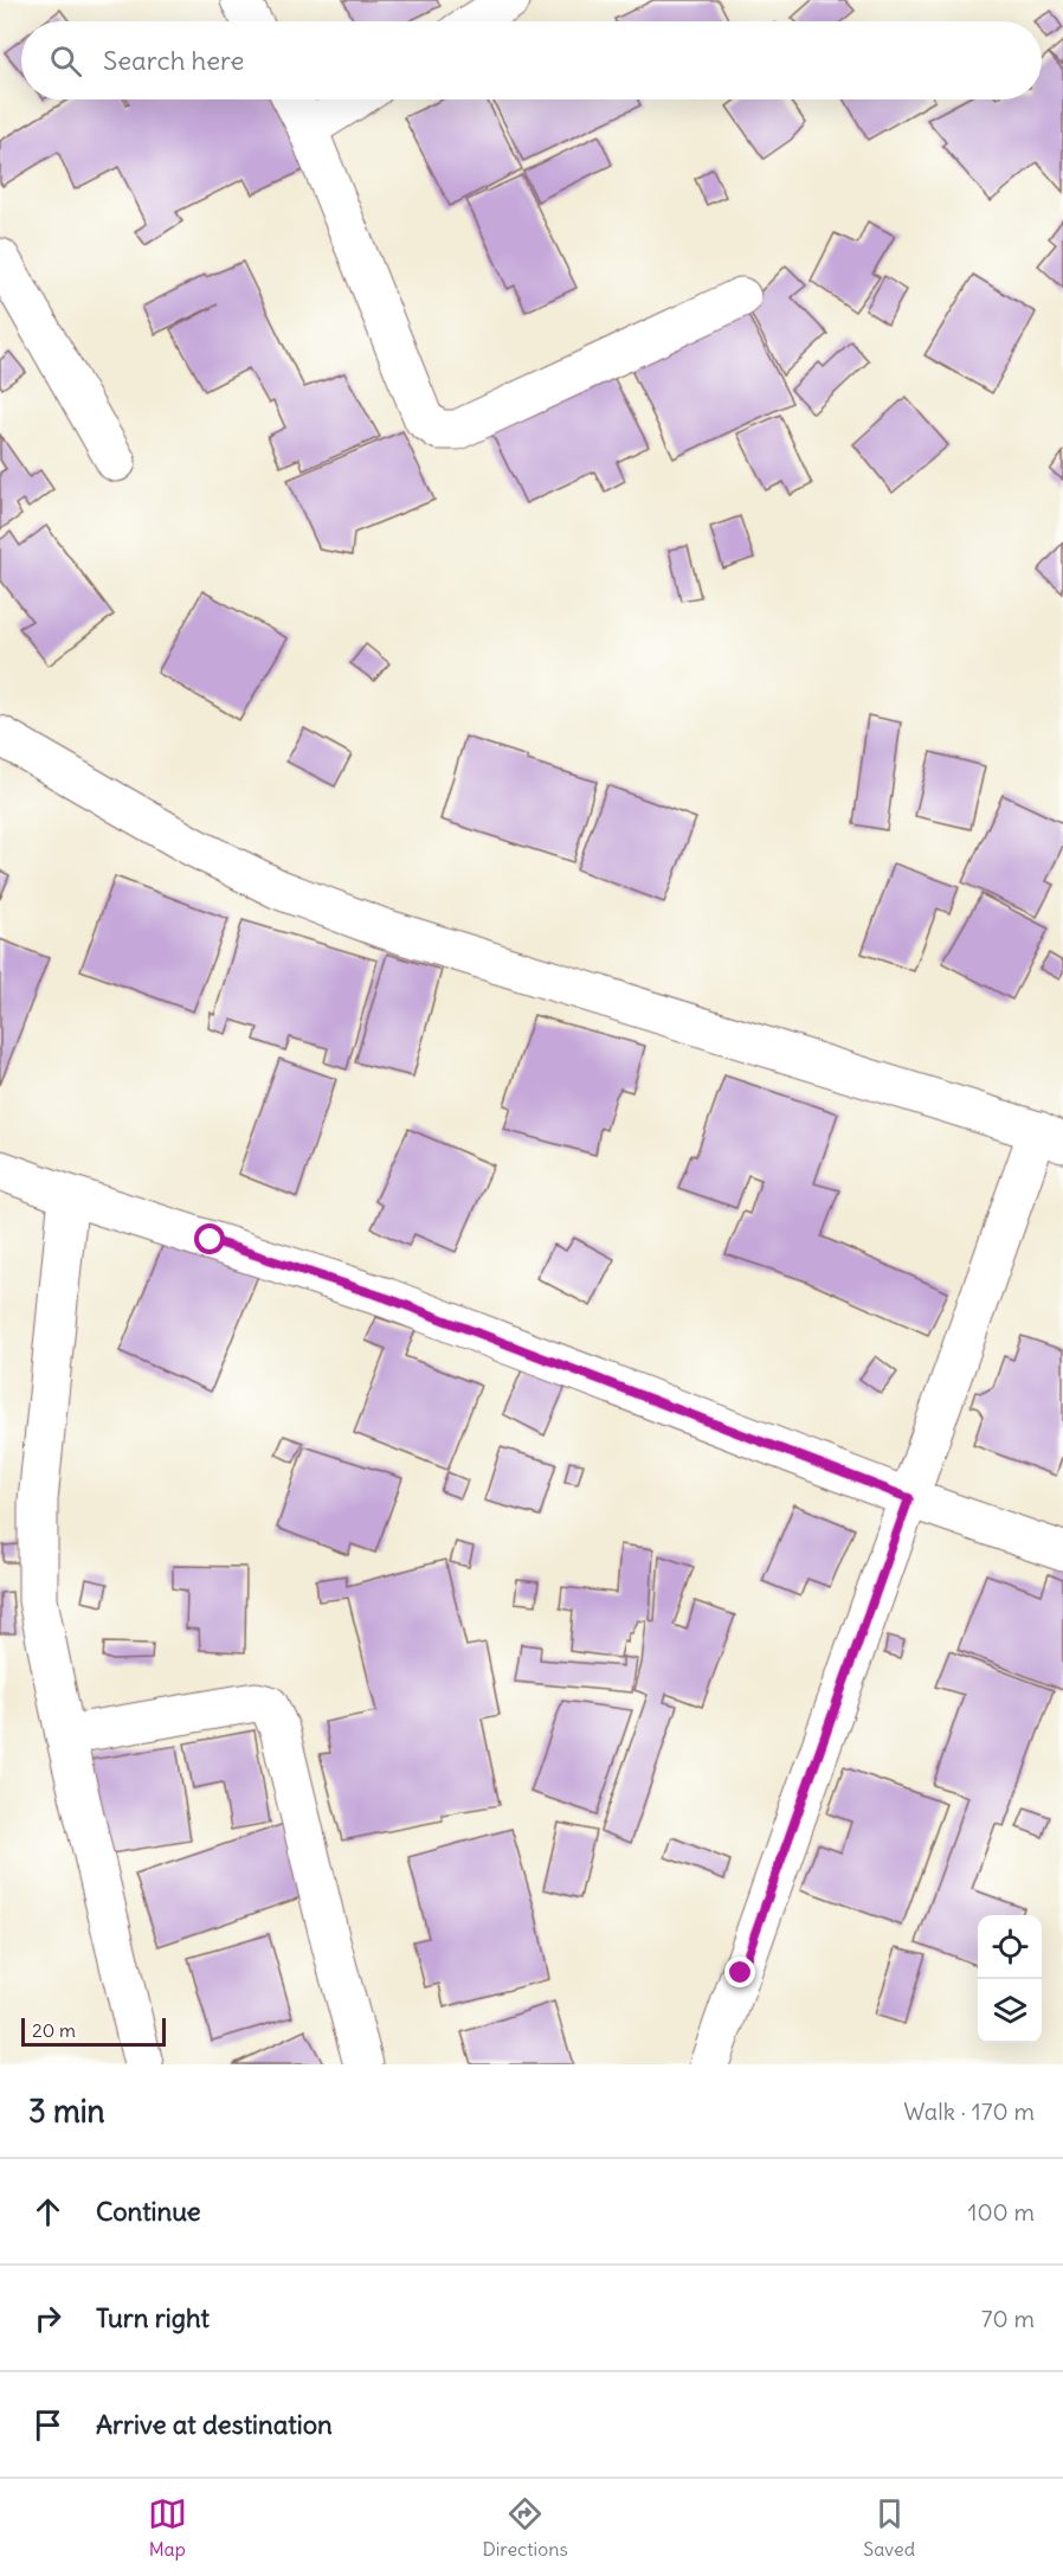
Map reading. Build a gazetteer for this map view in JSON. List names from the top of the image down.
{
  "scale_bar": "20 m",
  "page": {
    "search": "Search here",
    "scale": "20 m",
    "heading": ["3 min", "Walk · 170 m"],
    "list": [
      ["Continue", "100 m"],
      ["Turn right", "70 m"],
      "Arrive at destination"
    ],
    "nav": ["Map", "Directions", "Saved"]
  }
}
